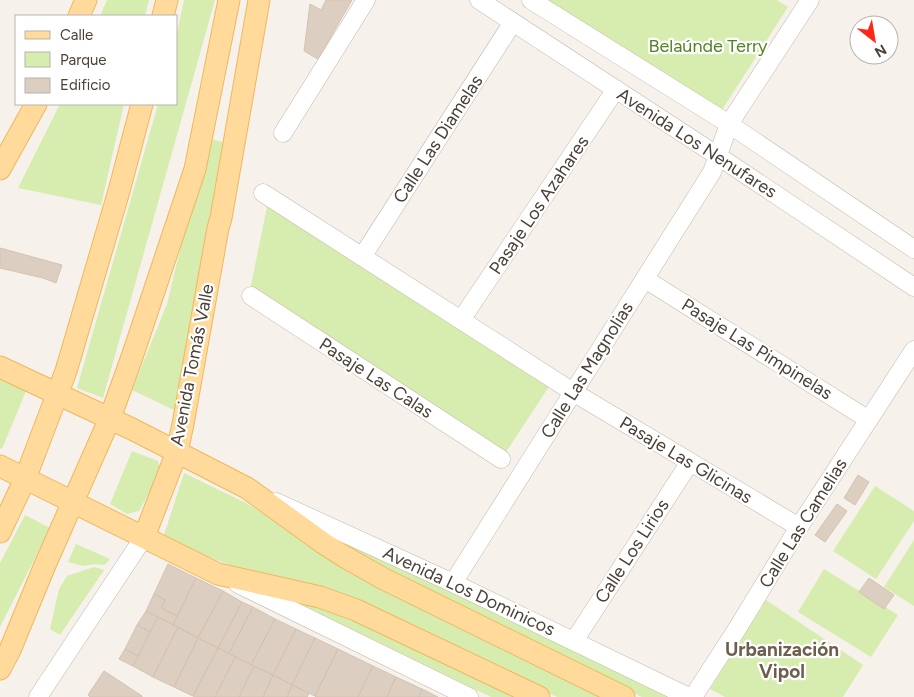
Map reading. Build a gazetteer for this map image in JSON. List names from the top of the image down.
{
  "streets": {
    "main road": ["Avenida Tomás Valle", "Avenida Los Dominicos"],
    "street": [
      "Calle Las Diamelas",
      "Avenida Los Nenufares",
      "Pasaje Los Azahares",
      "Pasaje Las Pimpinelas",
      "Calle Las Magnolias",
      "Pasaje Las Calas",
      "Pasaje Las Glicinas",
      "Calle Las Camelias",
      "Calle Los Lirios"
    ]
  },
  "crossings": [
    ["Calle Las Diamelas", "Avenida Los Nenufares"],
    ["Calle Las Diamelas", "Pasaje Las Glicinas"],
    ["Avenida Los Nenufares", "Pasaje Los Azahares"],
    ["Avenida Los Nenufares", "Calle Las Magnolias"],
    ["Pasaje Los Azahares", "Pasaje Las Glicinas"],
    ["Pasaje Las Pimpinelas", "Calle Las Magnolias"],
    ["Pasaje Las Pimpinelas", "Calle Las Camelias"],
    ["Avenida Tomás Valle", "Avenida Los Dominicos"],
    ["Calle Las Magnolias", "Pasaje Las Glicinas"],
    ["Calle Las Magnolias", "Avenida Los Dominicos"],
    ["Pasaje Las Glicinas", "Calle Las Camelias"],
    ["Pasaje Las Glicinas", "Calle Los Lirios"],
    ["Calle Los Lirios", "Avenida Los Dominicos"]
  ],
  "districts": ["Urbanización Vipol"],
  "parks": ["Belaúnde Terry"],
  "legend": ["Calle", "Parque", "Edificio"],
  "north": "bottom right"
}
